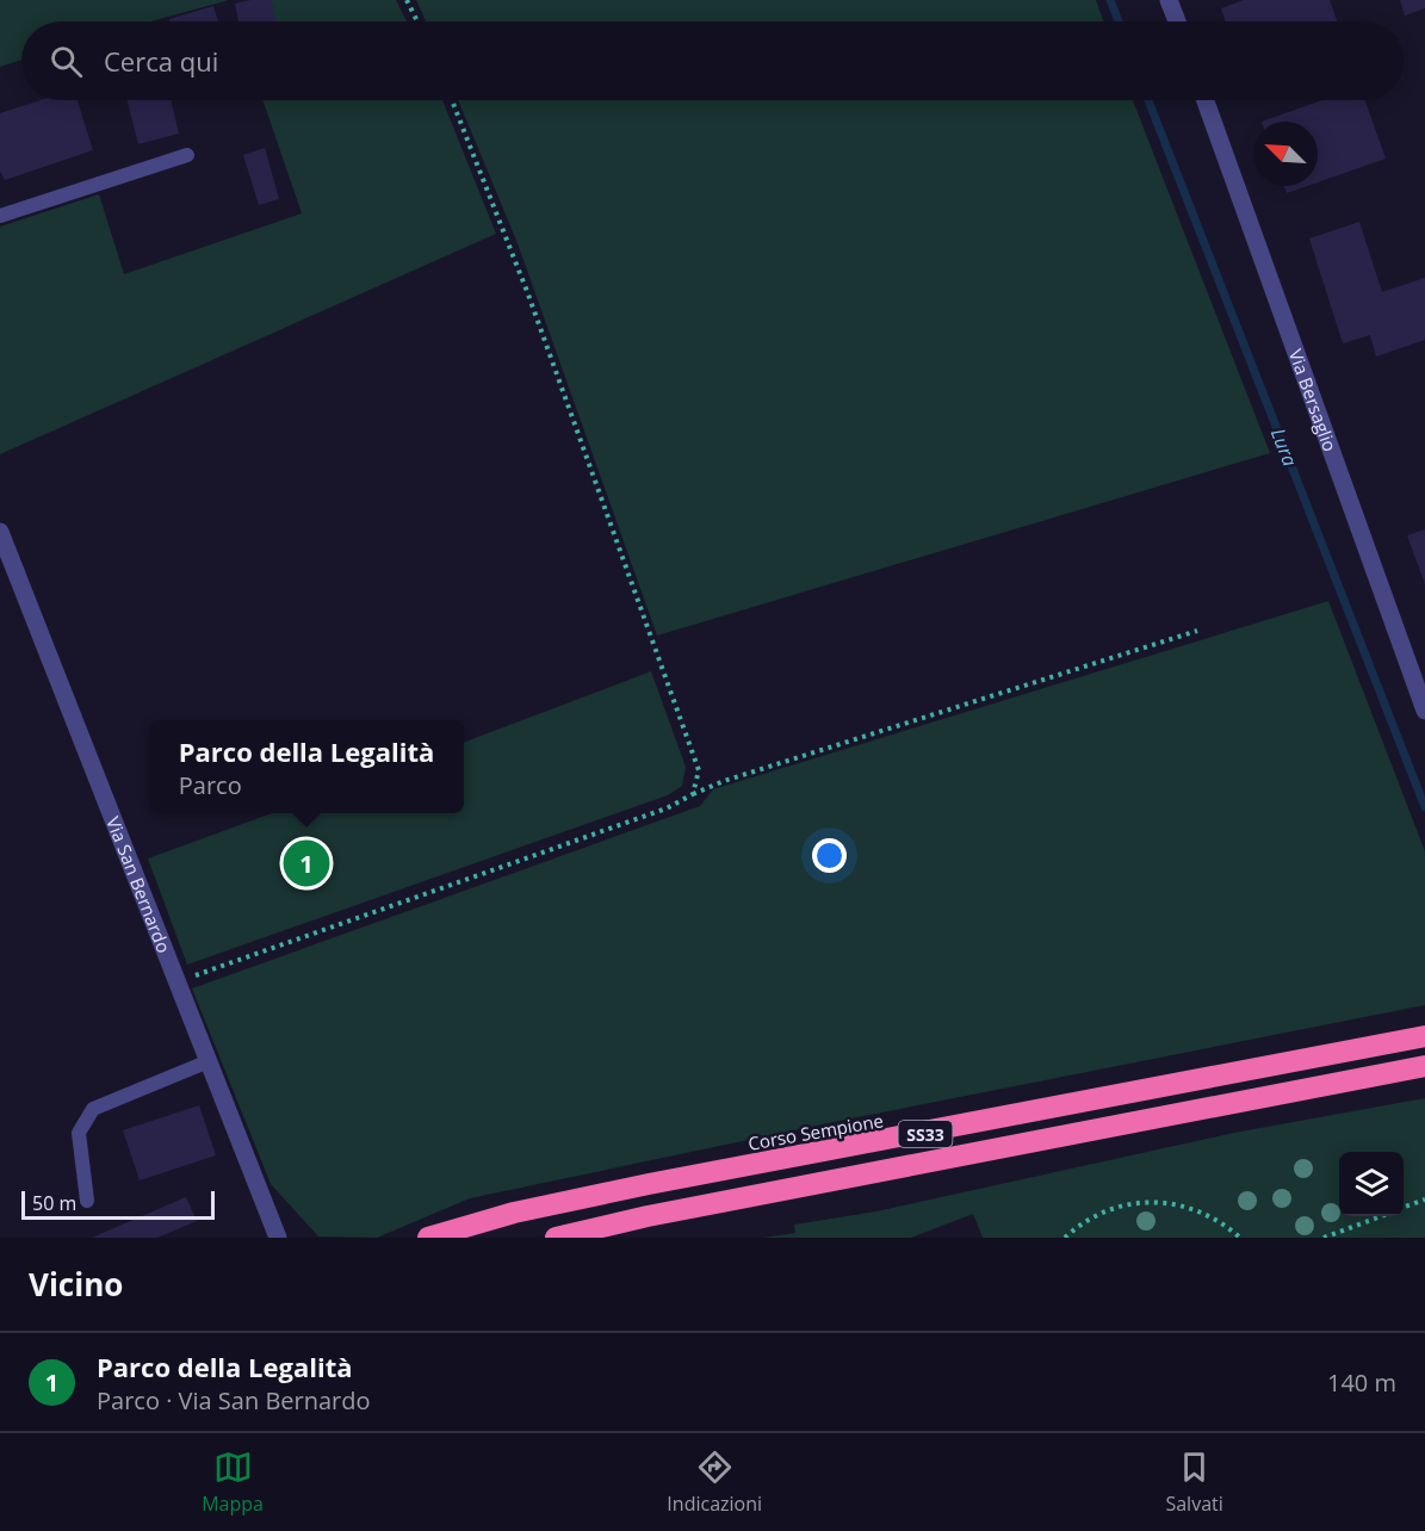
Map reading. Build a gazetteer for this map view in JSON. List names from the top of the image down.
{
  "streets": {
    "highway": ["Corso Sempione", "SS33"],
    "street": ["Via Bersaglio", "Via San Bernardo"]
  },
  "water": ["Lura"],
  "scale_bar": "50 m",
  "north": "top left",
  "page": {
    "search": "Cerca qui",
    "popup": ["Parco della Legalità", "Parco"],
    "pins": "1",
    "scale": "50 m",
    "heading": "Vicino",
    "list": [
      {
        "mark": "1",
        "name": "Parco della Legalità",
        "note": "Parco · Via San Bernardo",
        "value": "140 m"
      }
    ],
    "nav": ["Mappa", "Indicazioni", "Salvati"]
  }
}
